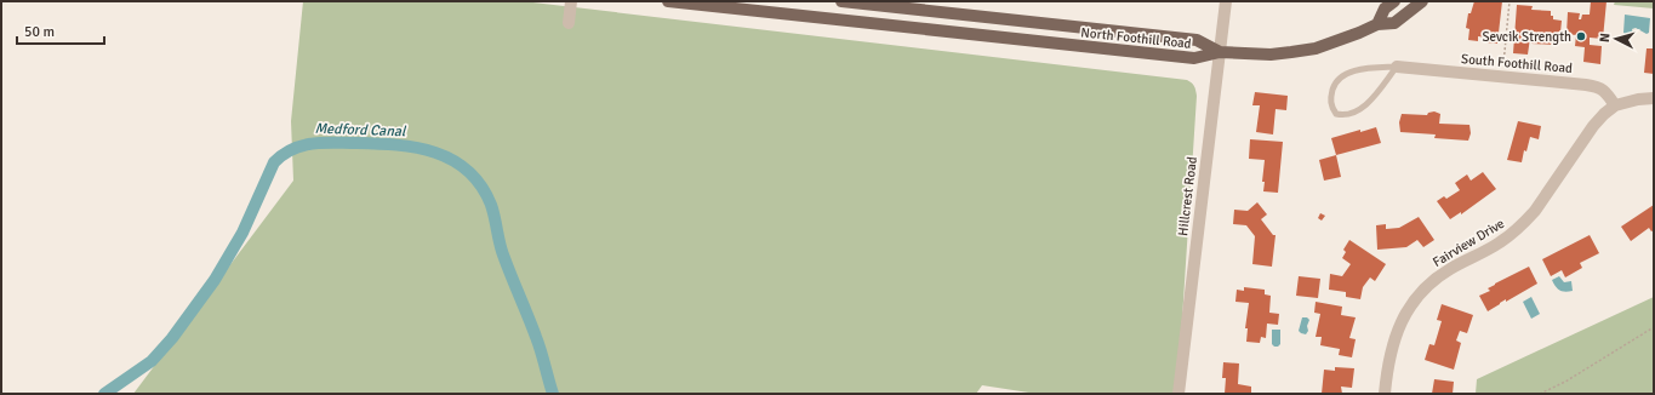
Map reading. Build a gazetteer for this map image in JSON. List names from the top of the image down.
{
  "streets": {
    "main road": ["North Foothill Road"],
    "street": ["South Foothill Road", "Hillcrest Road", "Fairview Drive"]
  },
  "crossings": [
    ["North Foothill Road", "Hillcrest Road"],
    ["South Foothill Road", "Fairview Drive"]
  ],
  "water": ["Medford Canal"],
  "places": ["Sevcik Strength"],
  "scale_bar": "50 m",
  "north": "left"
}
